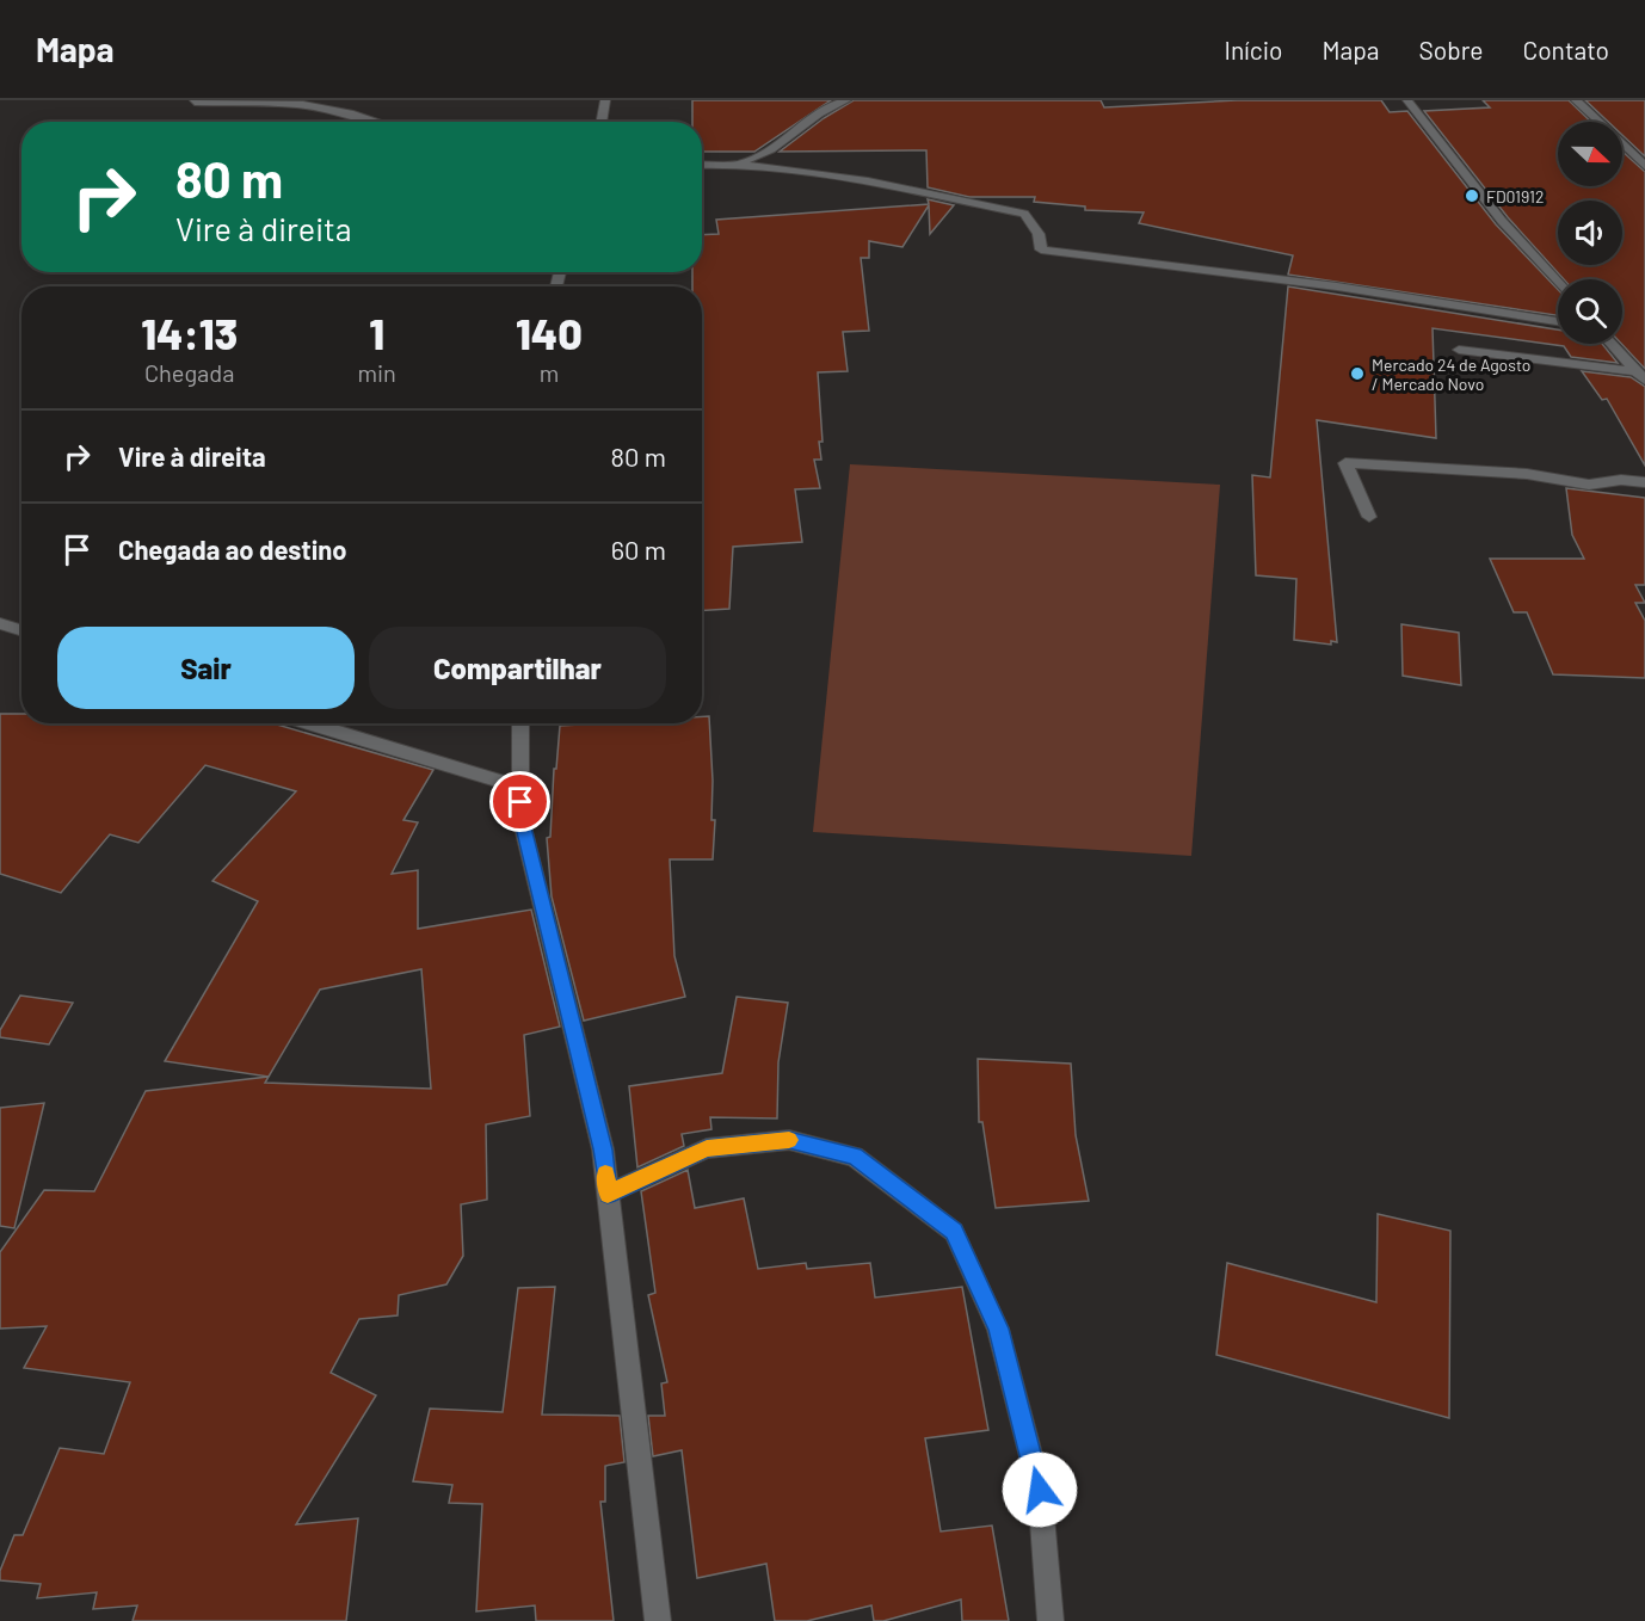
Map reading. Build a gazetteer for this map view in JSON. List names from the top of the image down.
{
  "places": ["FD01912", "Mercado 24 de Agosto / Mercado Novo"],
  "north": "right",
  "page": {
    "header": "Mapa",
    "nav": [
      "Início",
      "Mapa",
      "Sobre",
      "Contato"
    ],
    "turn": ["80 m", "Vire à direita"],
    "eta": [
      "14:13",
      "Chegada",
      "1",
      "min",
      "140",
      "m"
    ],
    "list": [
      {
        "name": "Vire à direita",
        "value": "80 m"
      },
      {
        "name": "Chegada ao destino",
        "value": "60 m"
      }
    ],
    "buttons": ["Sair", "Compartilhar"]
  }
}
